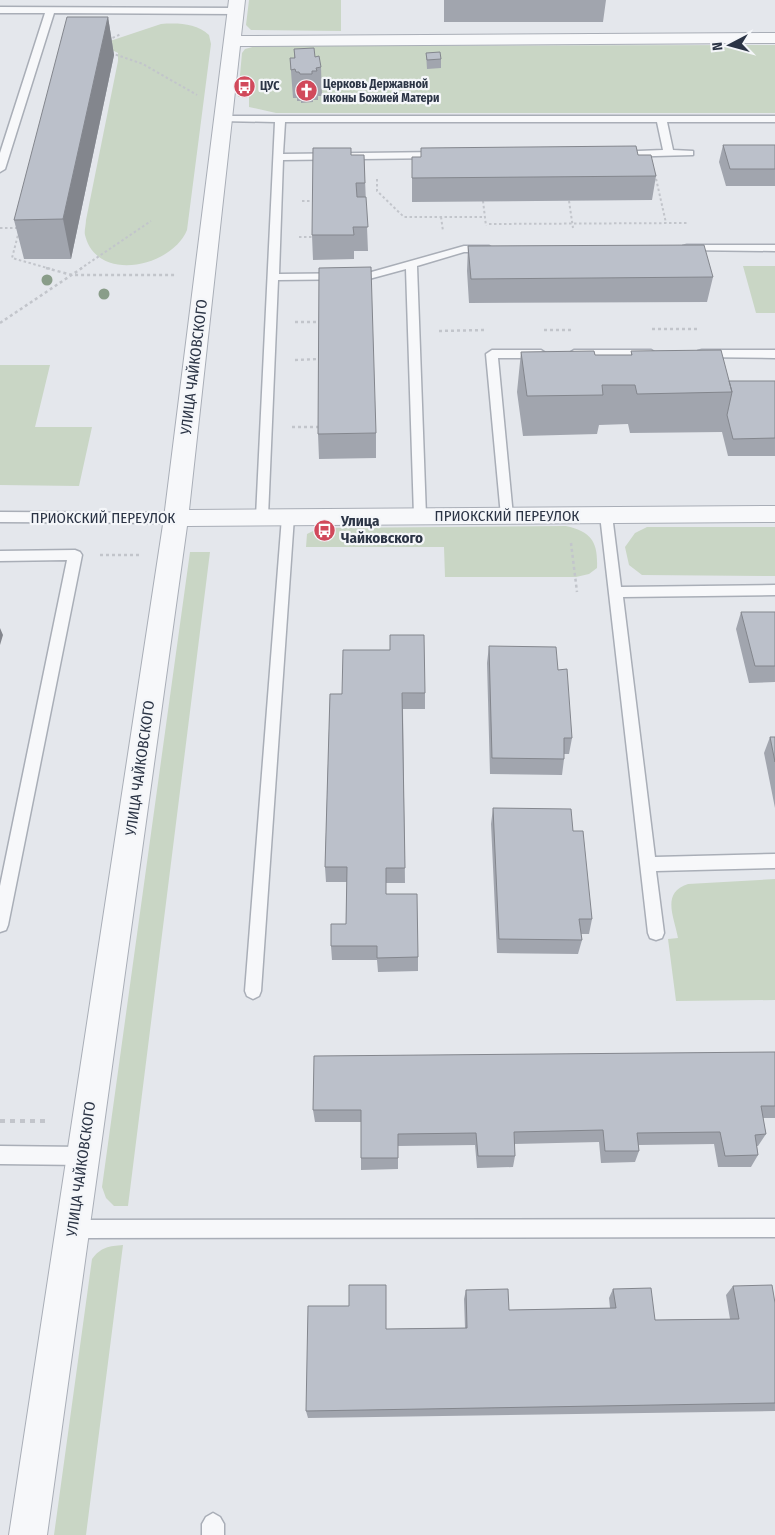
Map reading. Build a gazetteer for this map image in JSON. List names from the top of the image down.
{
  "streets": {
    "street": ["УЛИЦА ЧАЙКОВСКОГО", "ПРИОКСКИЙ ПЕРЕУЛОК"]
  },
  "crossings": [
    ["УЛИЦА ЧАЙКОВСКОГО", "ПРИОКСКИЙ ПЕРЕУЛОК"]
  ],
  "places": {
    "bus stop": ["ЦУС", "Улица Чайковского"],
    "church": ["Церковь Державной иконы Божией Матери"]
  },
  "north": "left"
}
